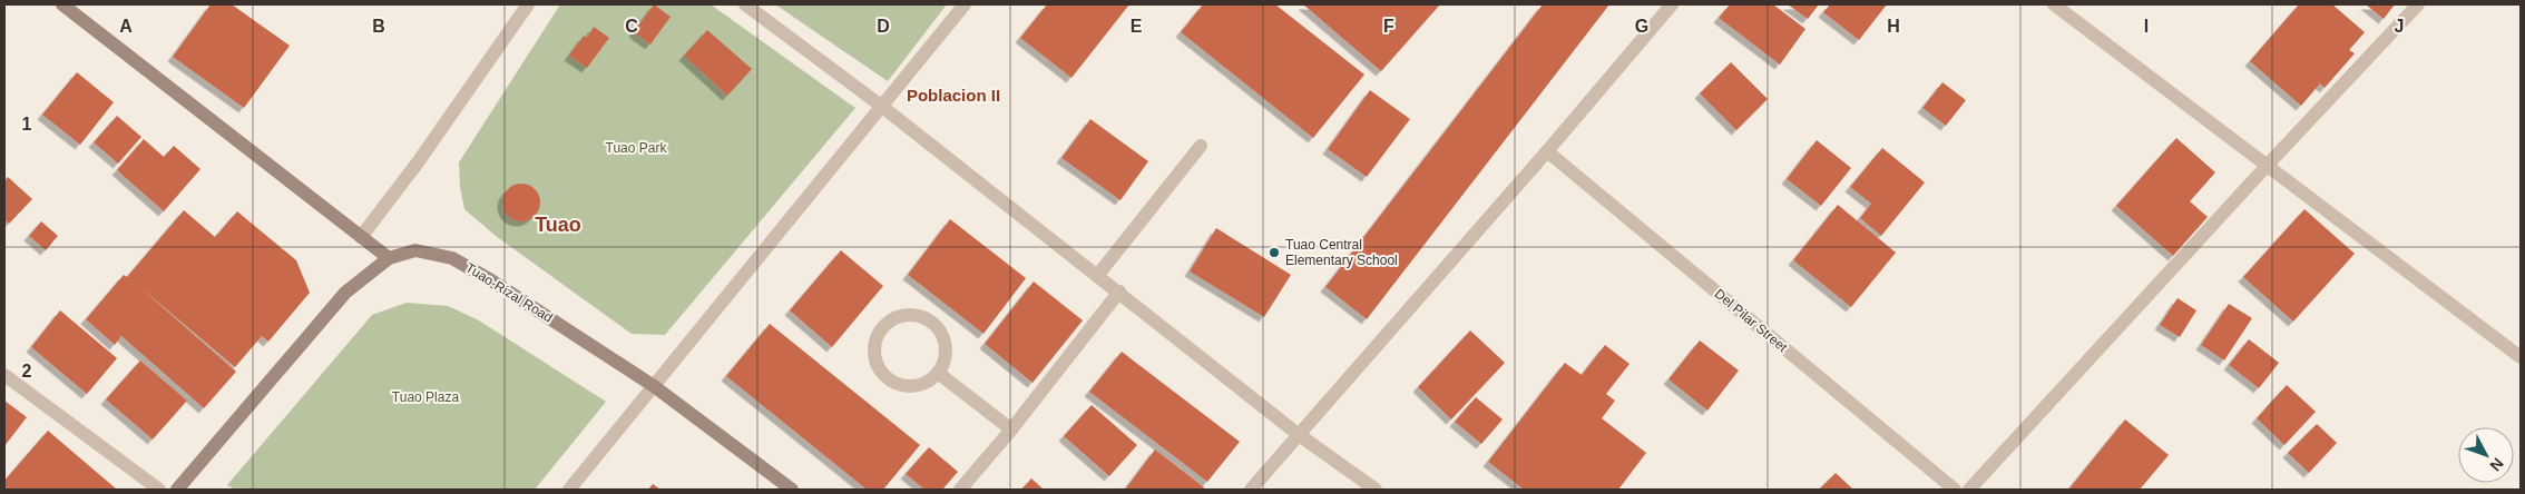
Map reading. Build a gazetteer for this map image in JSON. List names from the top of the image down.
{
  "streets": {
    "main road": ["Tuao-Rizal Road"],
    "street": ["Del Pilar Street"]
  },
  "districts": ["Poblacion II", "Tuao"],
  "parks": ["Tuao Park", "Tuao Plaza"],
  "places": ["Tuao Central Elementary School"],
  "north": "bottom right",
  "grid": {
    "columns": [
      "A",
      "B",
      "C",
      "D",
      "E",
      "F",
      "G",
      "H",
      "I",
      "J"
    ],
    "rows": ["1", "2"]
  }
}
